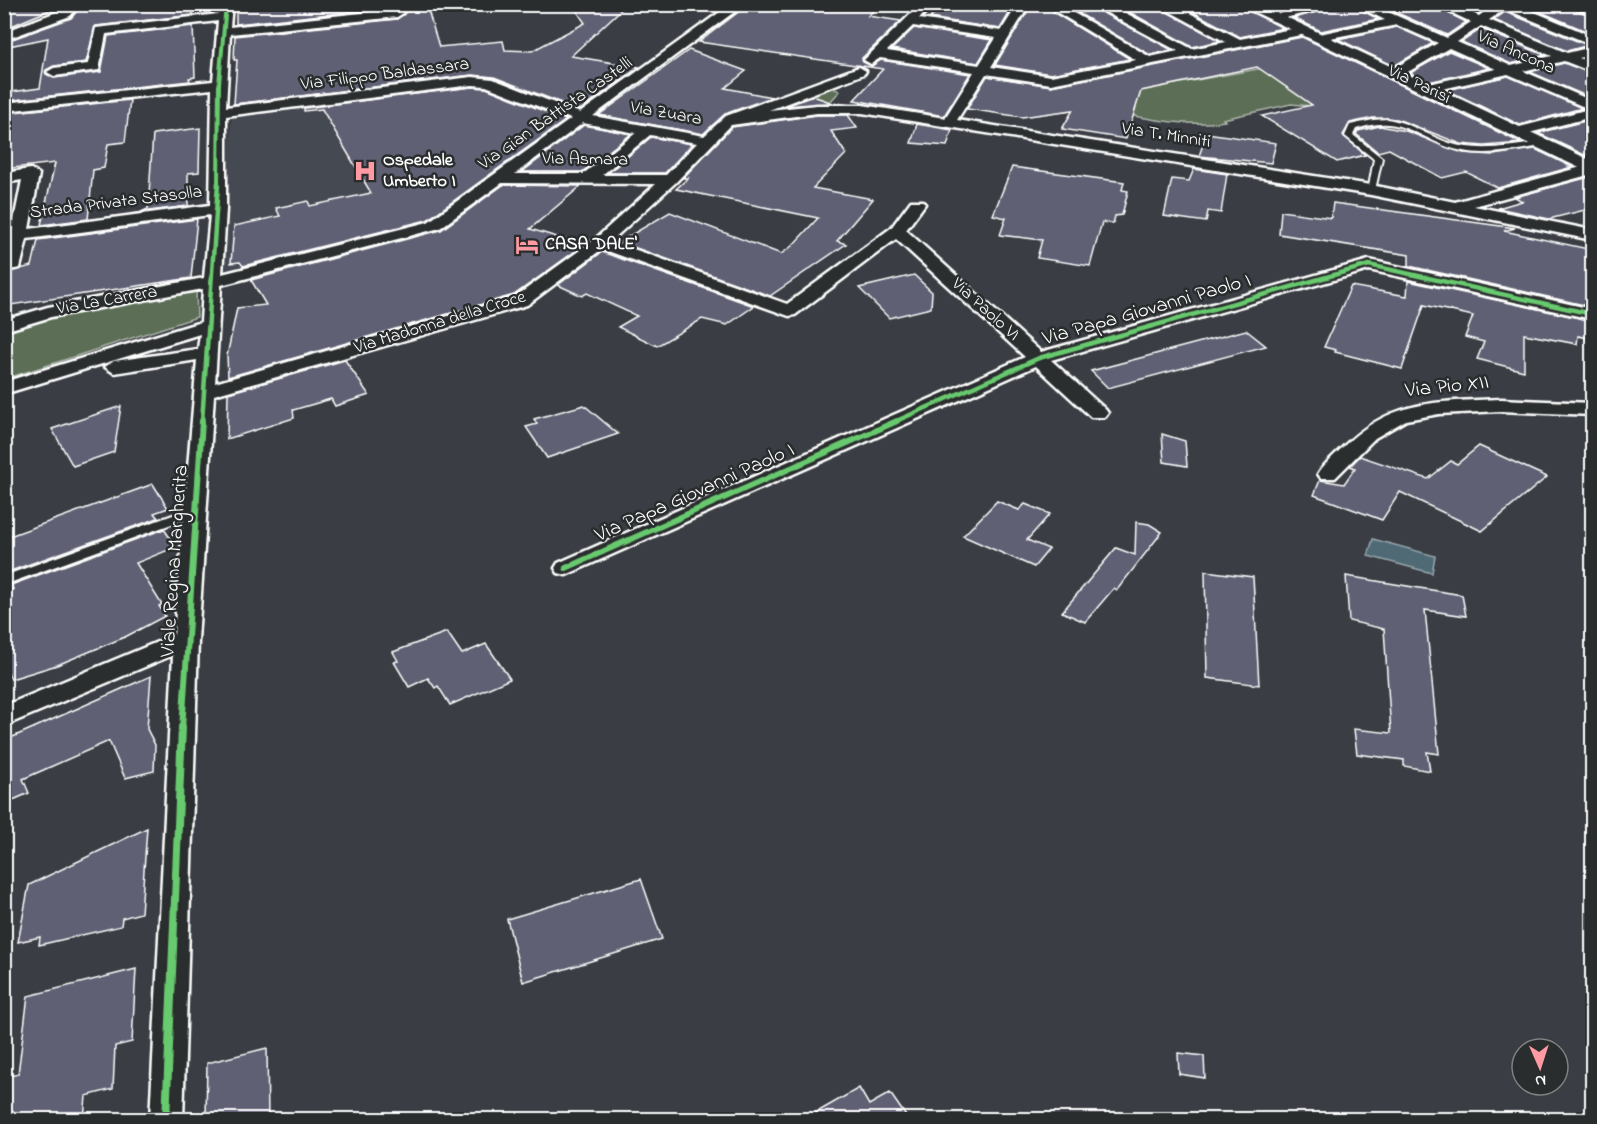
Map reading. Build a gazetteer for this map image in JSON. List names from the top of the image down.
{
  "streets": {
    "street": [
      "Via Ancona",
      "Via Filippo Baldassara",
      "Via Parisi",
      "Via Gian Battista Castelli",
      "Via Zuara",
      "Via T. Minniti",
      "Via Asmara",
      "Strada Privata Stasolla",
      "Via La Carrera",
      "Via Paolo VI",
      "Via Papa Giovanni Paolo I",
      "Via Madonna della Croce",
      "Via Pio XII",
      "Viale Regina Margherita"
    ]
  },
  "crossings": [
    ["Via Filippo Baldassara", "Via Gian Battista Castelli"],
    ["Via Filippo Baldassara", "Via Zuara"],
    ["Via Filippo Baldassara", "Viale Regina Margherita"],
    ["Via Gian Battista Castelli", "Via Zuara"],
    ["Via Gian Battista Castelli", "Via Asmara"],
    ["Via Gian Battista Castelli", "Via La Carrera"],
    ["Via Gian Battista Castelli", "Viale Regina Margherita"],
    ["Via Zuara", "Via Madonna della Croce"],
    ["Via T. Minniti", "Via Madonna della Croce"],
    ["Via Asmara", "Via Madonna della Croce"],
    ["Strada Privata Stasolla", "Viale Regina Margherita"],
    ["Via La Carrera", "Viale Regina Margherita"],
    ["Via Paolo VI", "Via Papa Giovanni Paolo I"],
    ["Via Madonna della Croce", "Viale Regina Margherita"]
  ],
  "places": {
    "hospital": ["Ospedale Umberto I"],
    "hotel": ["CASA DALE'"]
  },
  "north": "bottom"
}
